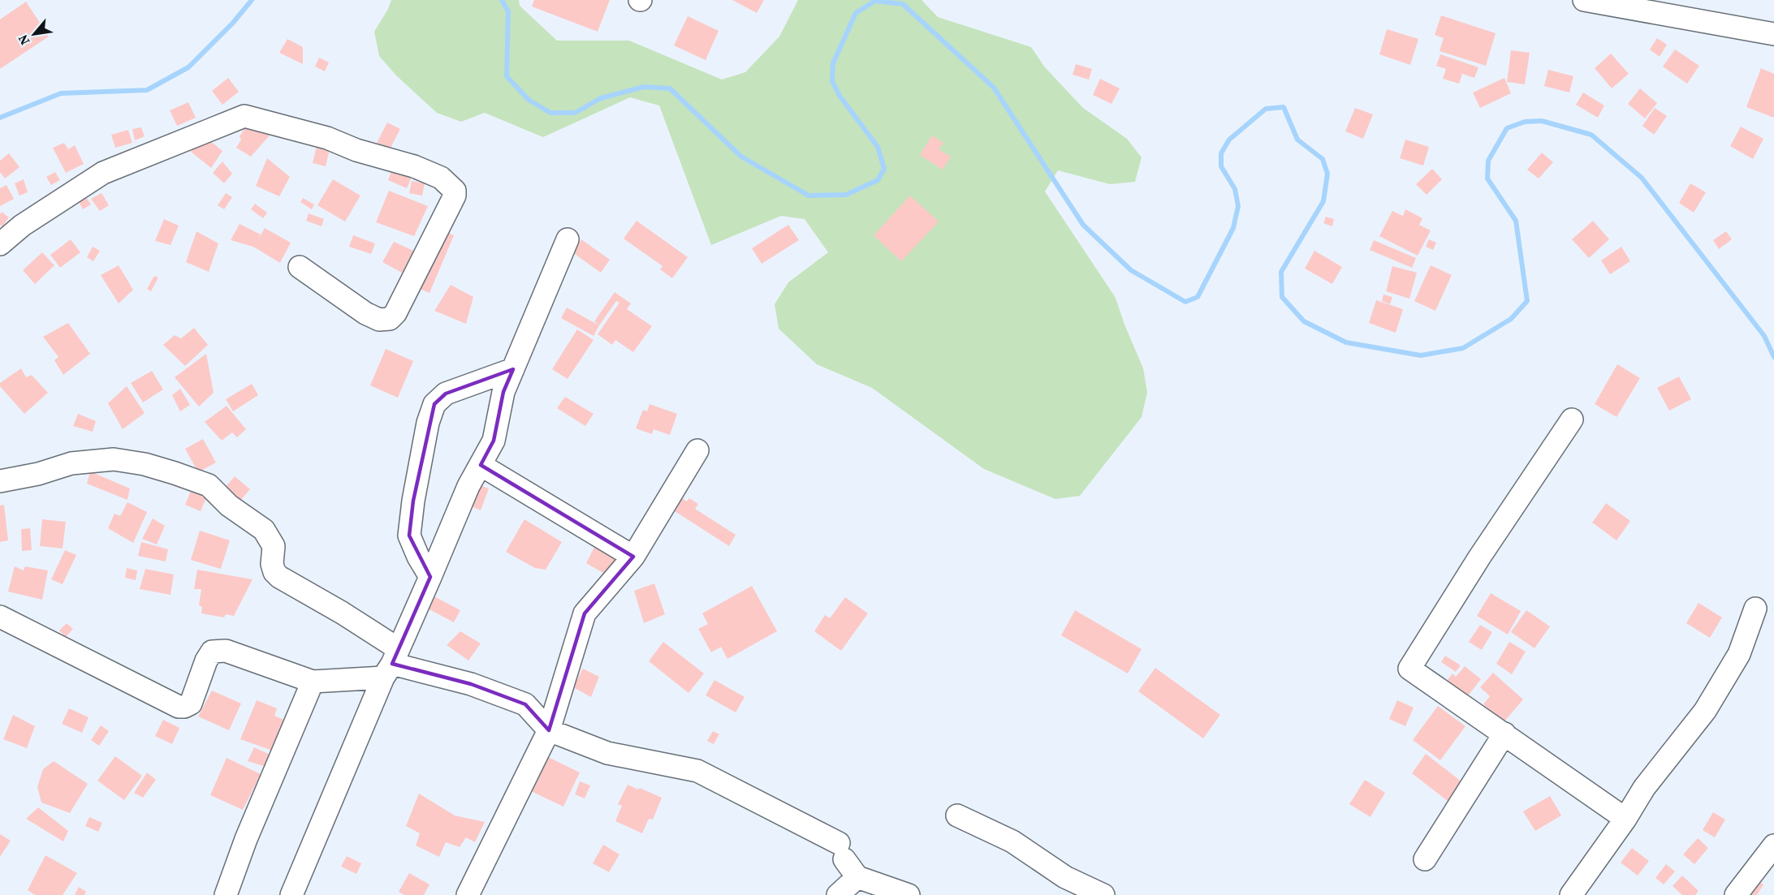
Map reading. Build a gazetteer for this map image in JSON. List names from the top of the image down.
{
  "north": "bottom left"
}
